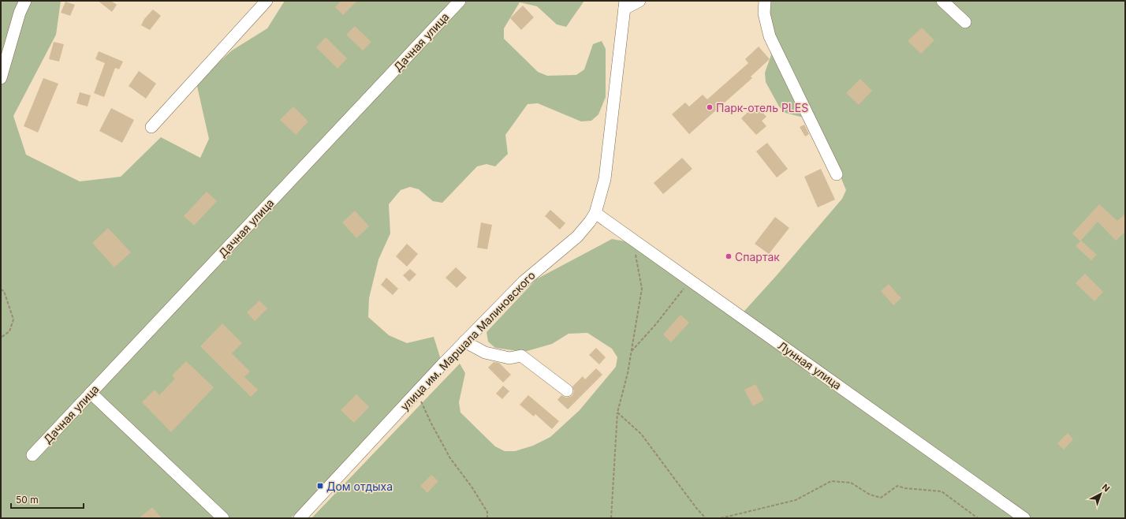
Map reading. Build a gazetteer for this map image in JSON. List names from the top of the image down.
{
  "streets": {
    "street": ["Дачная улица", "улица им. Маршала Малиновского", "Лунная улица"]
  },
  "crossings": [
    ["улица им. Маршала Малиновского", "Лунная улица"]
  ],
  "places": {
    "other": ["Парк-отель PLES", "Спартак"],
    "transit": ["Дом отдыха"]
  },
  "scale_bar": "50 m",
  "north": "top right"
}
